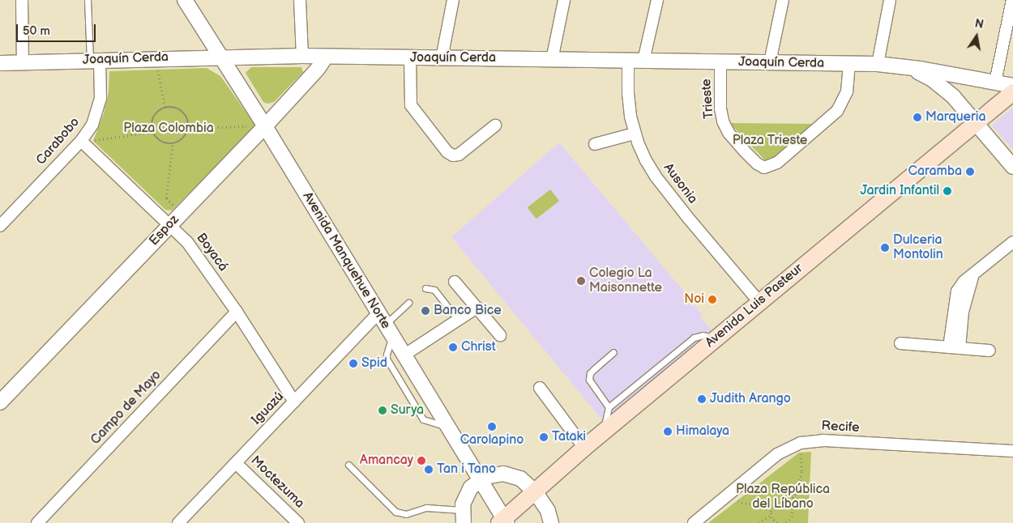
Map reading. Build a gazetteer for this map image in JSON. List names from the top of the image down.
{
  "streets": {
    "main road": ["Avenida Luis Pasteur"],
    "street": [
      "Joaquín Cerda",
      "Trieste",
      "Carabobo",
      "Ausonia",
      "Espoz",
      "Boyacá",
      "Avenida Manquehue Norte",
      "Campo de Mayo",
      "Iguazú",
      "Recife",
      "Moctezuma"
    ]
  },
  "crossings": [
    ["Joaquín Cerda", "Trieste"],
    ["Joaquín Cerda", "Carabobo"],
    ["Joaquín Cerda", "Ausonia"],
    ["Joaquín Cerda", "Espoz"],
    ["Joaquín Cerda", "Avenida Manquehue Norte"],
    ["Joaquín Cerda", "Avenida Luis Pasteur"],
    ["Carabobo", "Boyacá"],
    ["Ausonia", "Avenida Luis Pasteur"],
    ["Espoz", "Boyacá"],
    ["Espoz", "Avenida Manquehue Norte"],
    ["Boyacá", "Campo de Mayo"],
    ["Boyacá", "Iguazú"],
    ["Avenida Manquehue Norte", "Avenida Luis Pasteur"],
    ["Avenida Manquehue Norte", "Iguazú"],
    ["Iguazú", "Moctezuma"]
  ],
  "parks": ["Plaza Colombia", "Plaza Trieste", "Plaza República del Líbano"],
  "places": [
    "Marqueria",
    "Caramba",
    "Jardin Infantil",
    "Dulceria Montolin",
    "Colegio La Maisonnette",
    "Noi",
    "Banco Bice",
    "Christ",
    "Spid",
    "Judith Arango",
    "Surya",
    "Carolapino",
    "Himalaya",
    "Tataki",
    "Amancay",
    "Tan i Tano"
  ],
  "scale_bar": "50 m",
  "north": "top"
}
